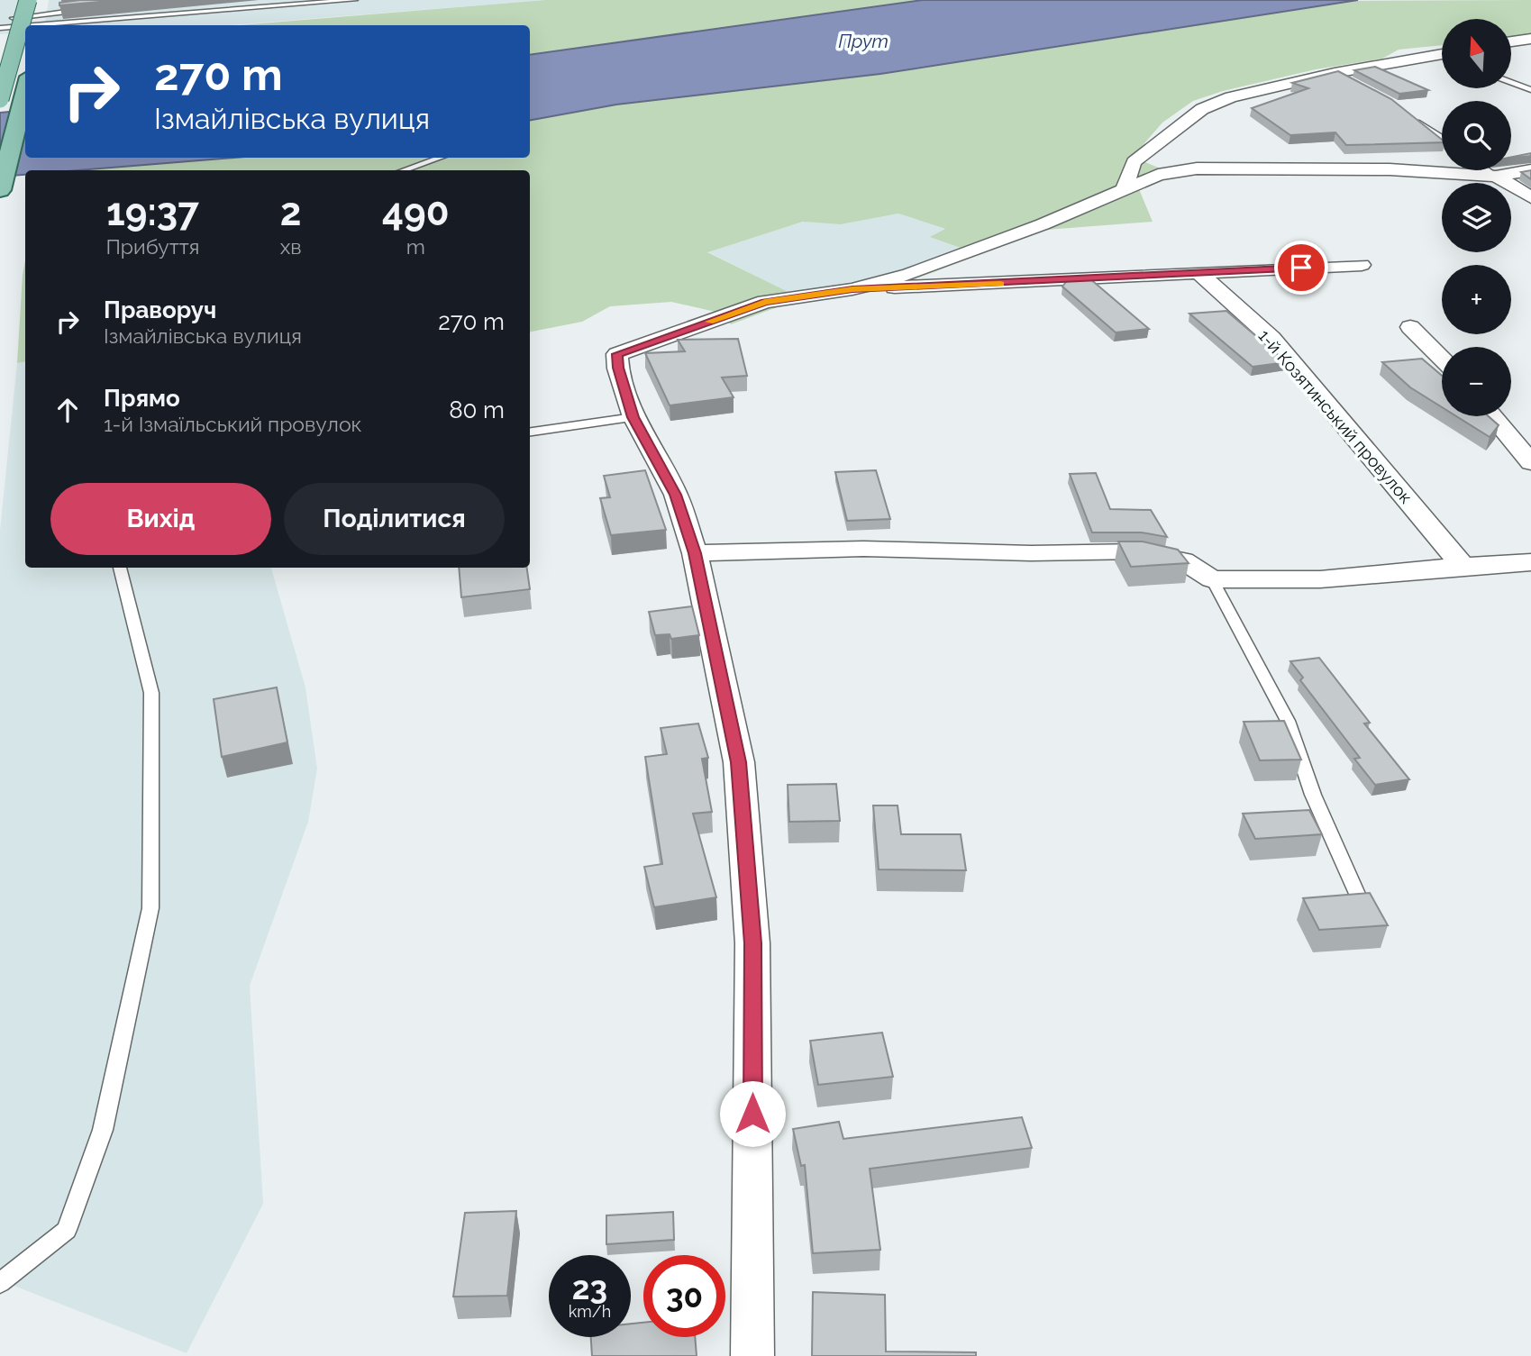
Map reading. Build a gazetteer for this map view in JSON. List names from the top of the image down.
{
  "streets": {
    "street": ["1-й Козятинський провулок"]
  },
  "water": ["Прут"],
  "north": "top",
  "page": {
    "map_buttons": ["+", "−"],
    "turn": ["270 m", "Ізмайлівська вулиця"],
    "eta": [
      "19:37",
      "Прибуття",
      "2",
      "хв",
      "490",
      "m"
    ],
    "list": [
      {
        "name": "Праворуч",
        "note": "Ізмайлівська вулиця",
        "value": "270 m"
      },
      {
        "name": "Прямо",
        "note": "1-й Ізмаїльський провулок",
        "value": "80 m"
      }
    ],
    "buttons": ["Вихід", "Поділитися"],
    "speed": "23 km/h",
    "limit": "30"
  }
}
